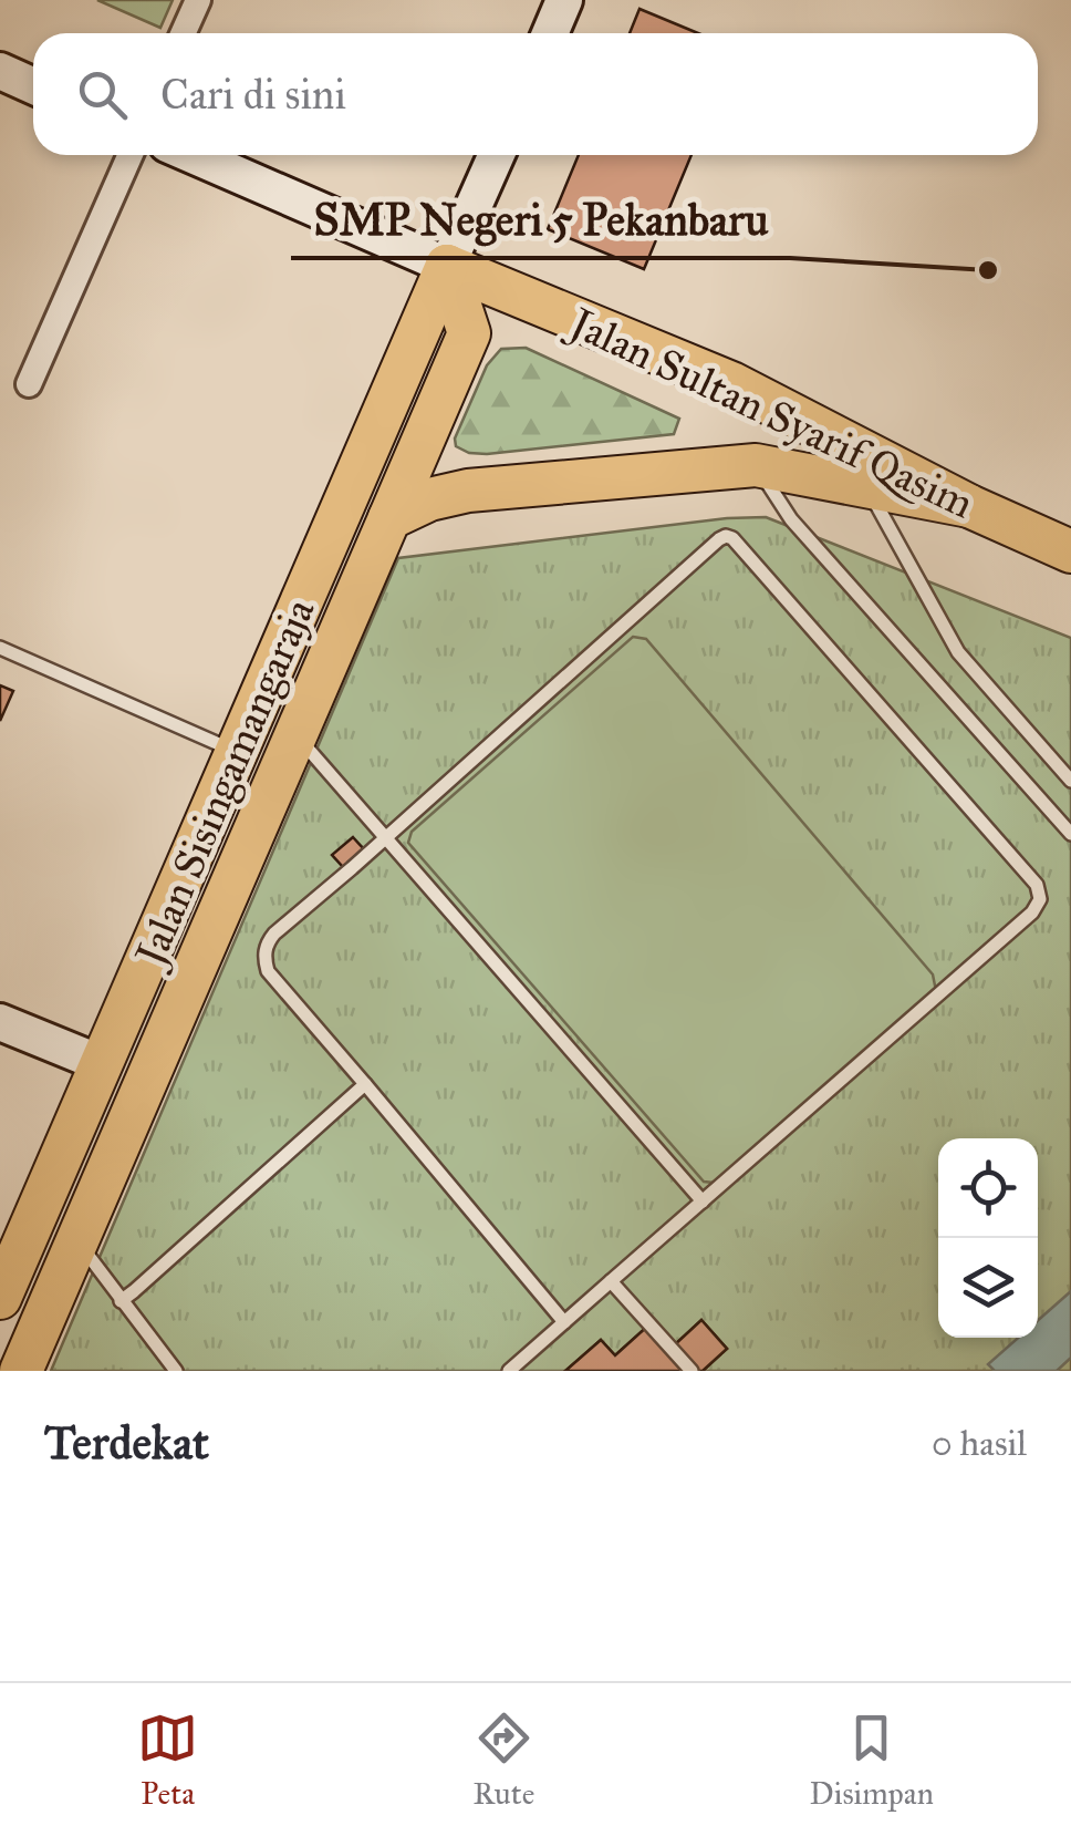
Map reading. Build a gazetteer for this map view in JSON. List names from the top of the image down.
{
  "streets": {
    "main road": ["Jalan Sultan Syarif Qasim", "Jalan Sisingamangaraja"]
  },
  "crossings": [
    ["Jalan Sultan Syarif Qasim", "Jalan Sisingamangaraja"]
  ],
  "places": ["SMP Negeri 5 Pekanbaru"],
  "page": {
    "search": "Cari di sini",
    "heading": ["Terdekat", "0 hasil"],
    "nav": ["Peta", "Rute", "Disimpan"]
  }
}
